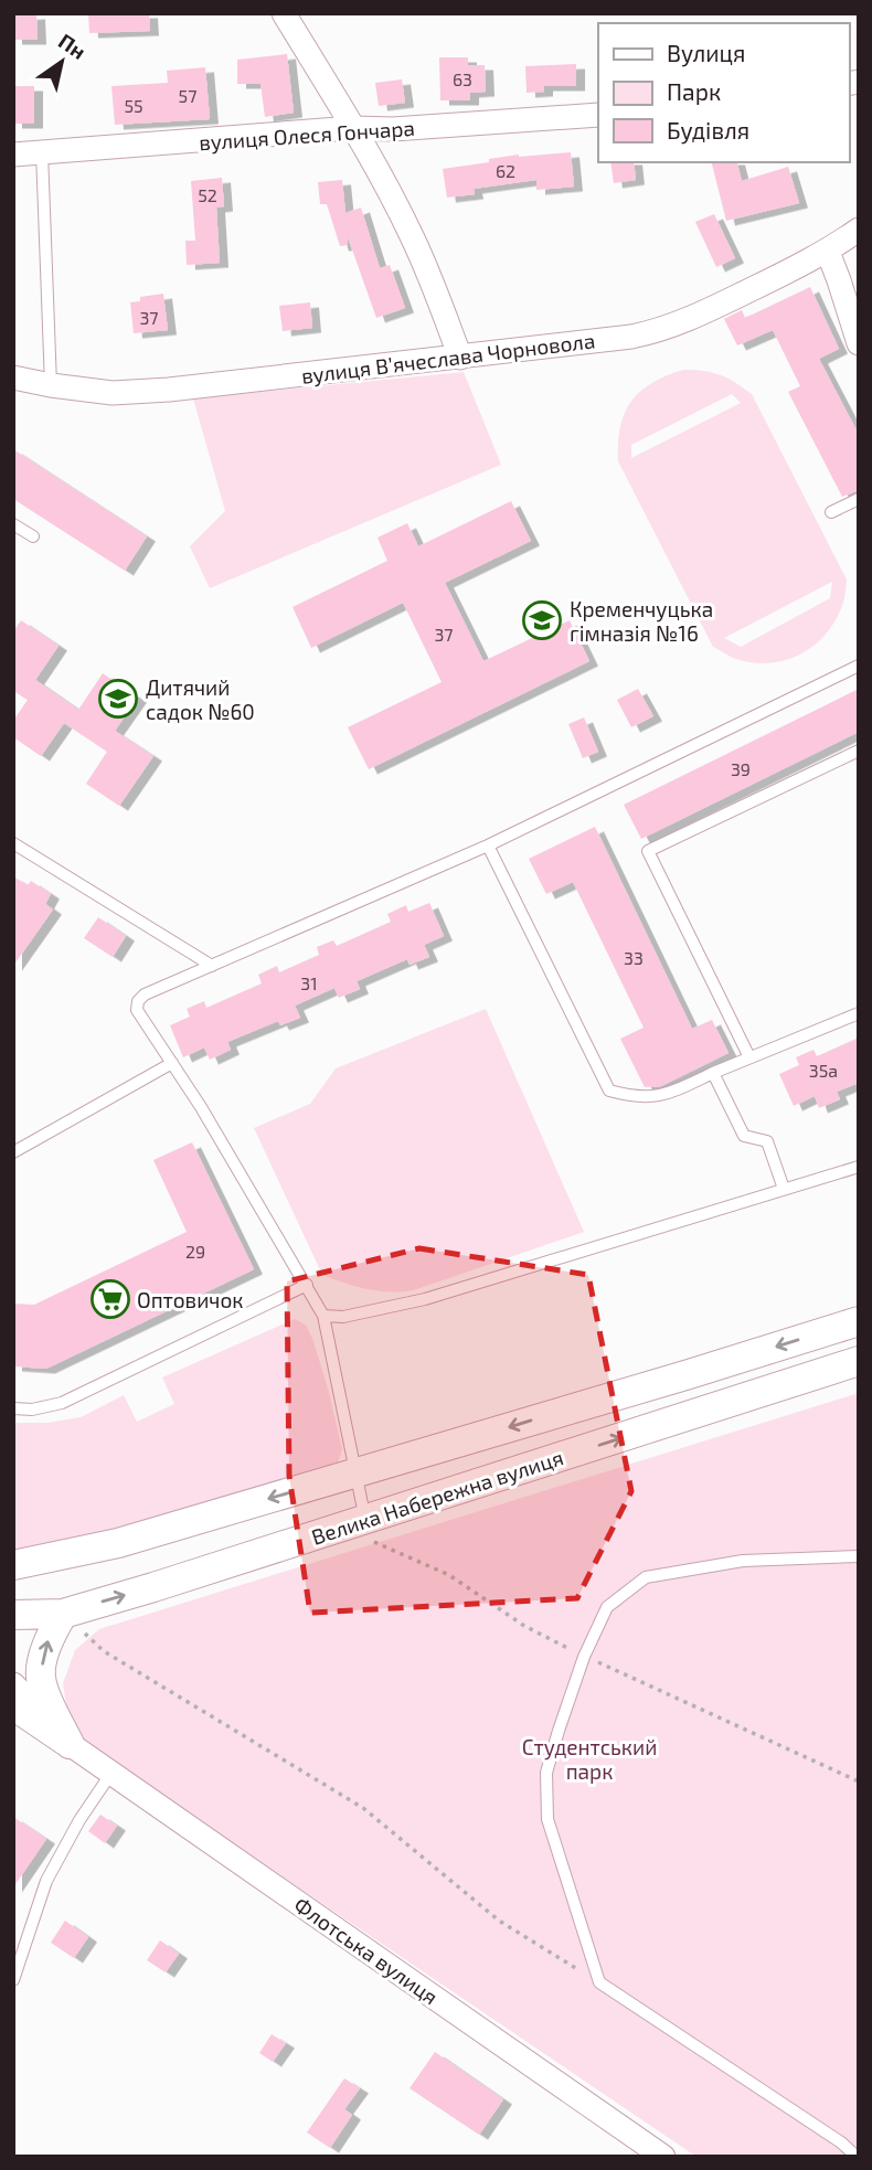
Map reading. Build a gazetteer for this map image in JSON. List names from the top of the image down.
{
  "streets": {
    "street": [
      "вулиця Олеся Гончара",
      "вулиця Вʼячеслава Чорновола",
      "Велика Набережна вулиця",
      "Флотська вулиця"
    ]
  },
  "parks": ["Студентський парк"],
  "places": {
    "school or university": ["Кременчуцька гімназія №16", "Дитячий садок №60"],
    "supermarket": ["Оптовичок"]
  },
  "house_numbers": [
    "63",
    "57",
    "55",
    "62",
    "52",
    "37",
    "37",
    "39",
    "33",
    "31",
    "35а",
    "29"
  ],
  "legend": ["Вулиця", "Парк", "Будівля"],
  "north": "top right"
}
